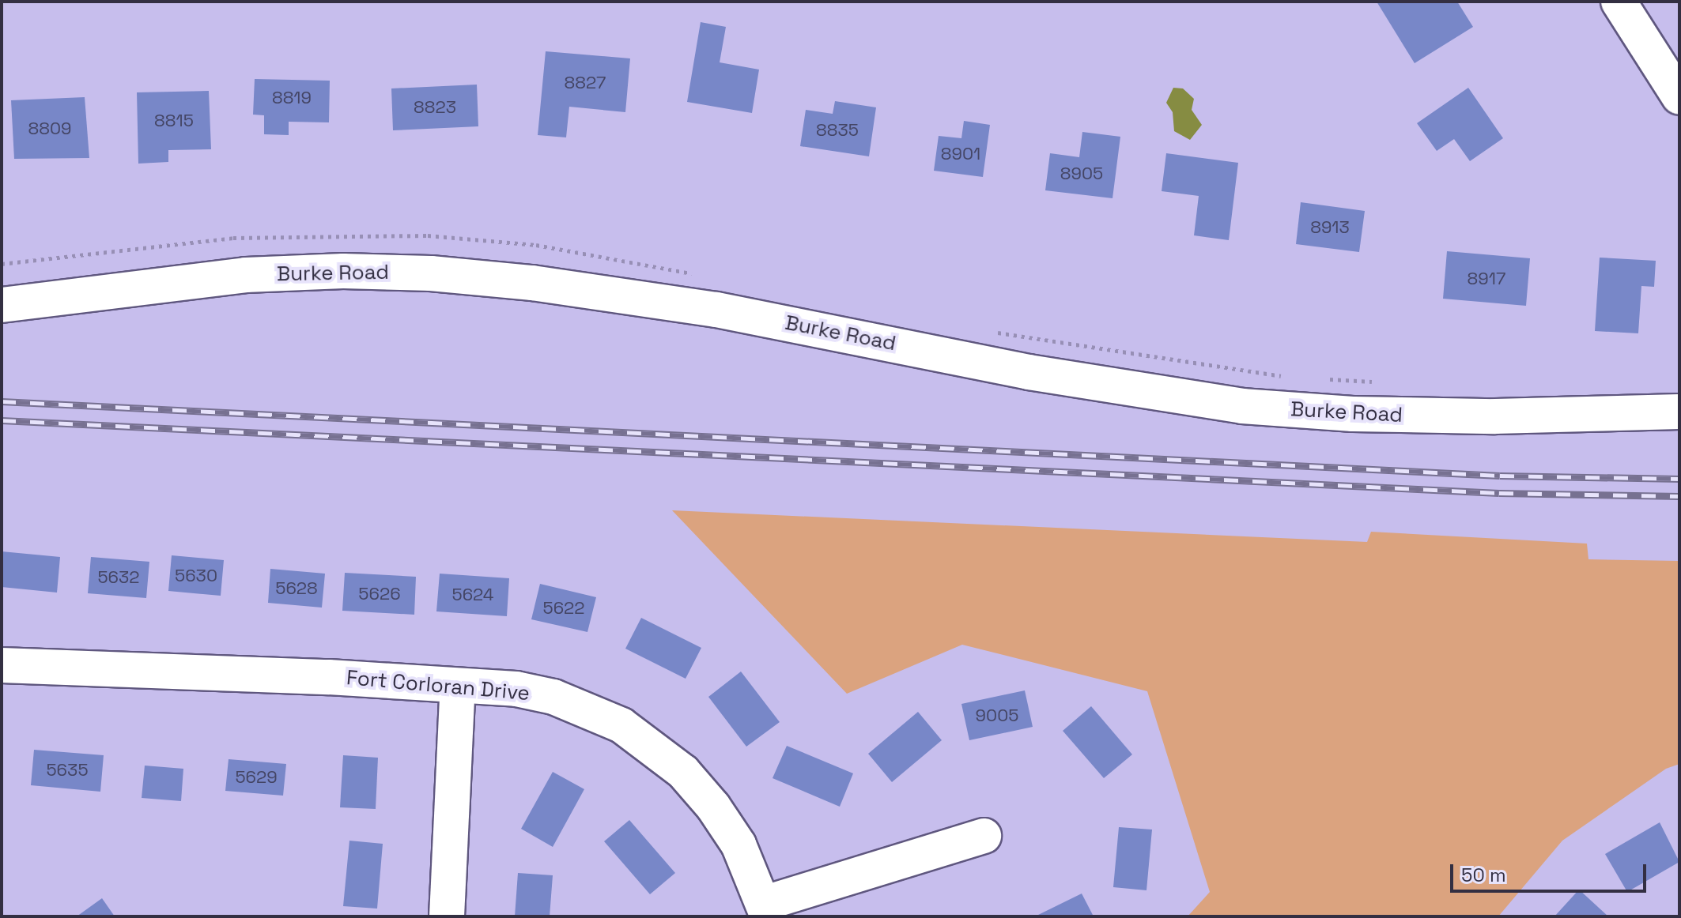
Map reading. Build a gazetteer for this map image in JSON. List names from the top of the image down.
{
  "streets": {
    "street": ["Burke Road", "Fort Corloran Drive"]
  },
  "house_numbers": [
    "8827",
    "8819",
    "8823",
    "8815",
    "8809",
    "8835",
    "8901",
    "8905",
    "8913",
    "8917",
    "5630",
    "5632",
    "5628",
    "5626",
    "5624",
    "5622",
    "9005",
    "5635",
    "5629"
  ],
  "scale_bar": "50 m"
}
